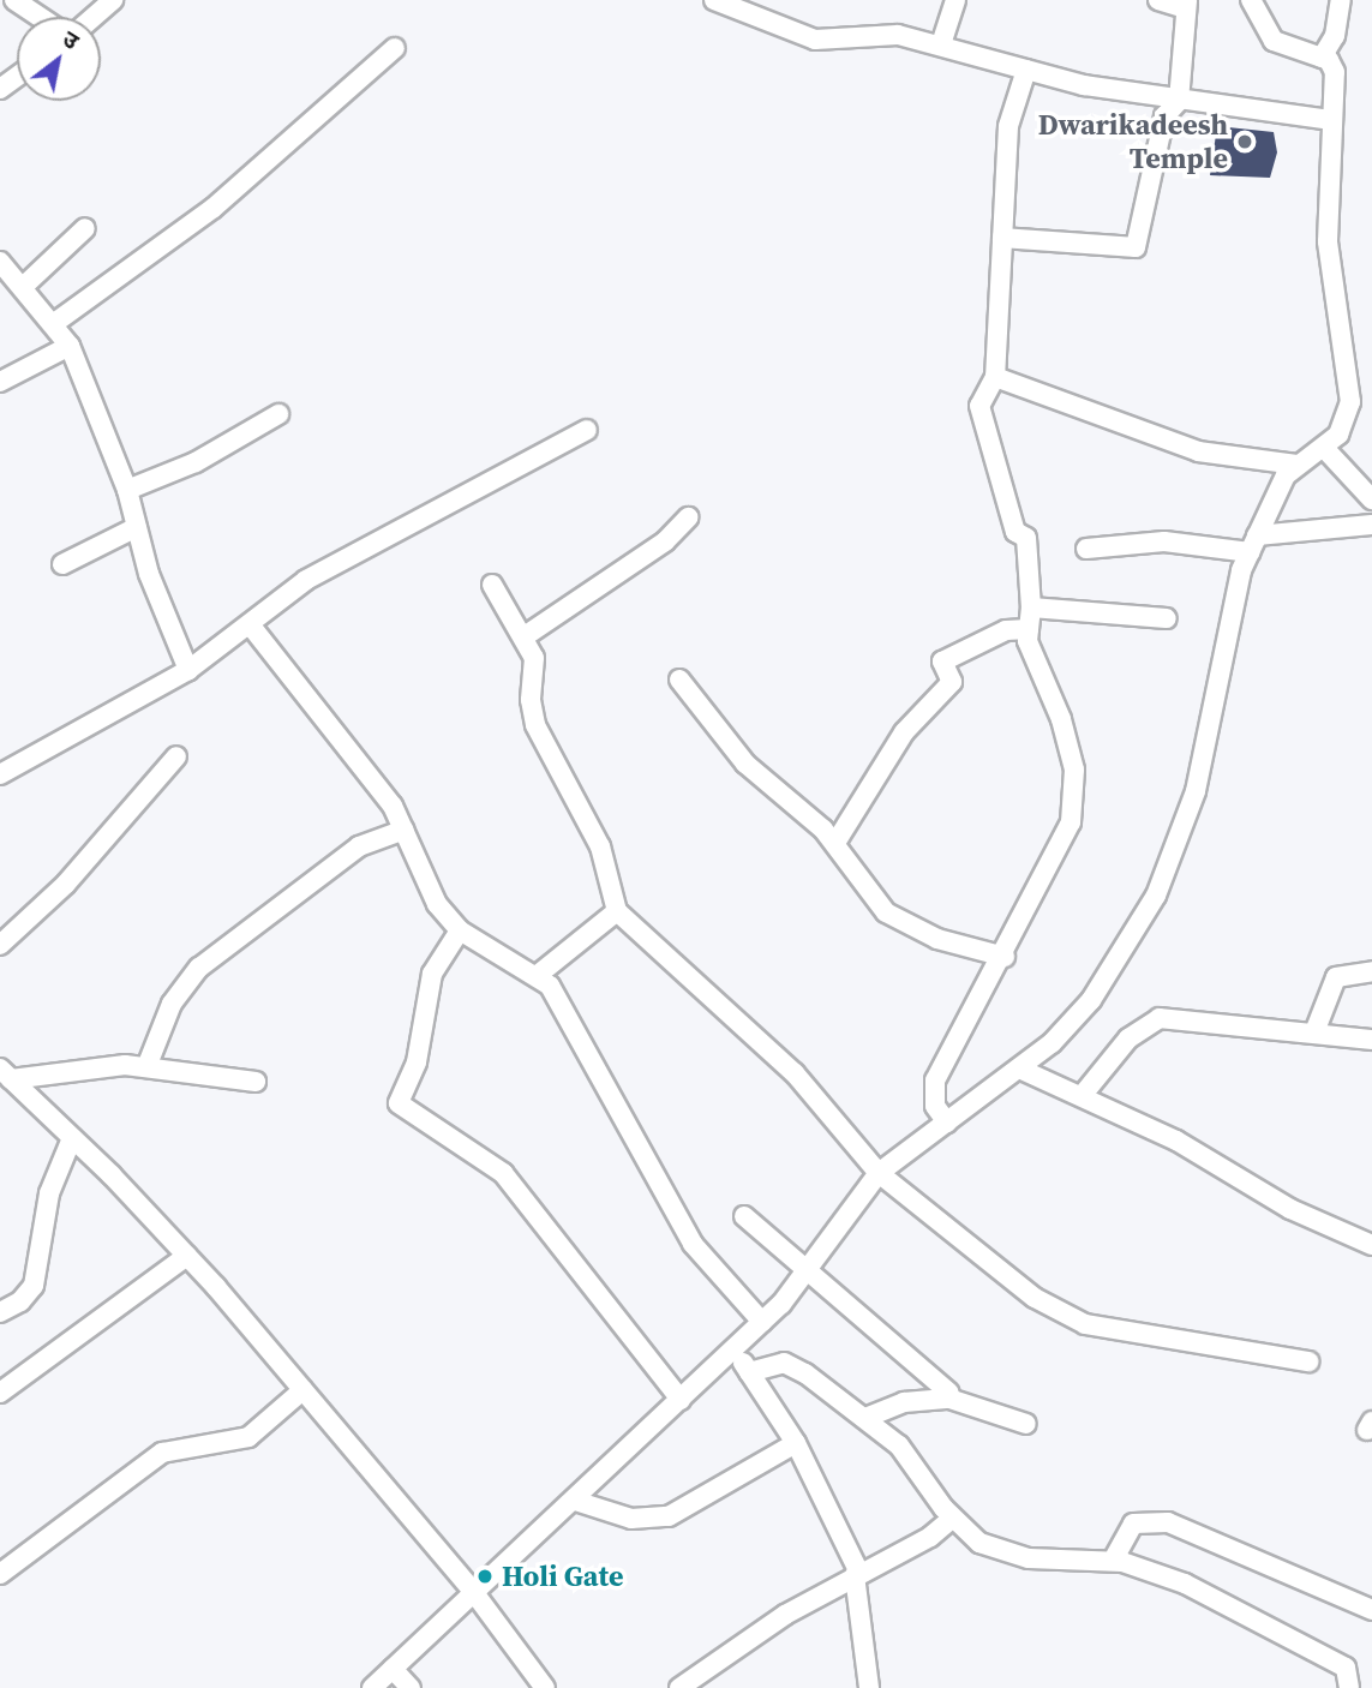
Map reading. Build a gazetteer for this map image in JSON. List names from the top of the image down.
{
  "places": ["Dwarikadeesh Temple", "Holi Gate"],
  "north": "top right"
}
